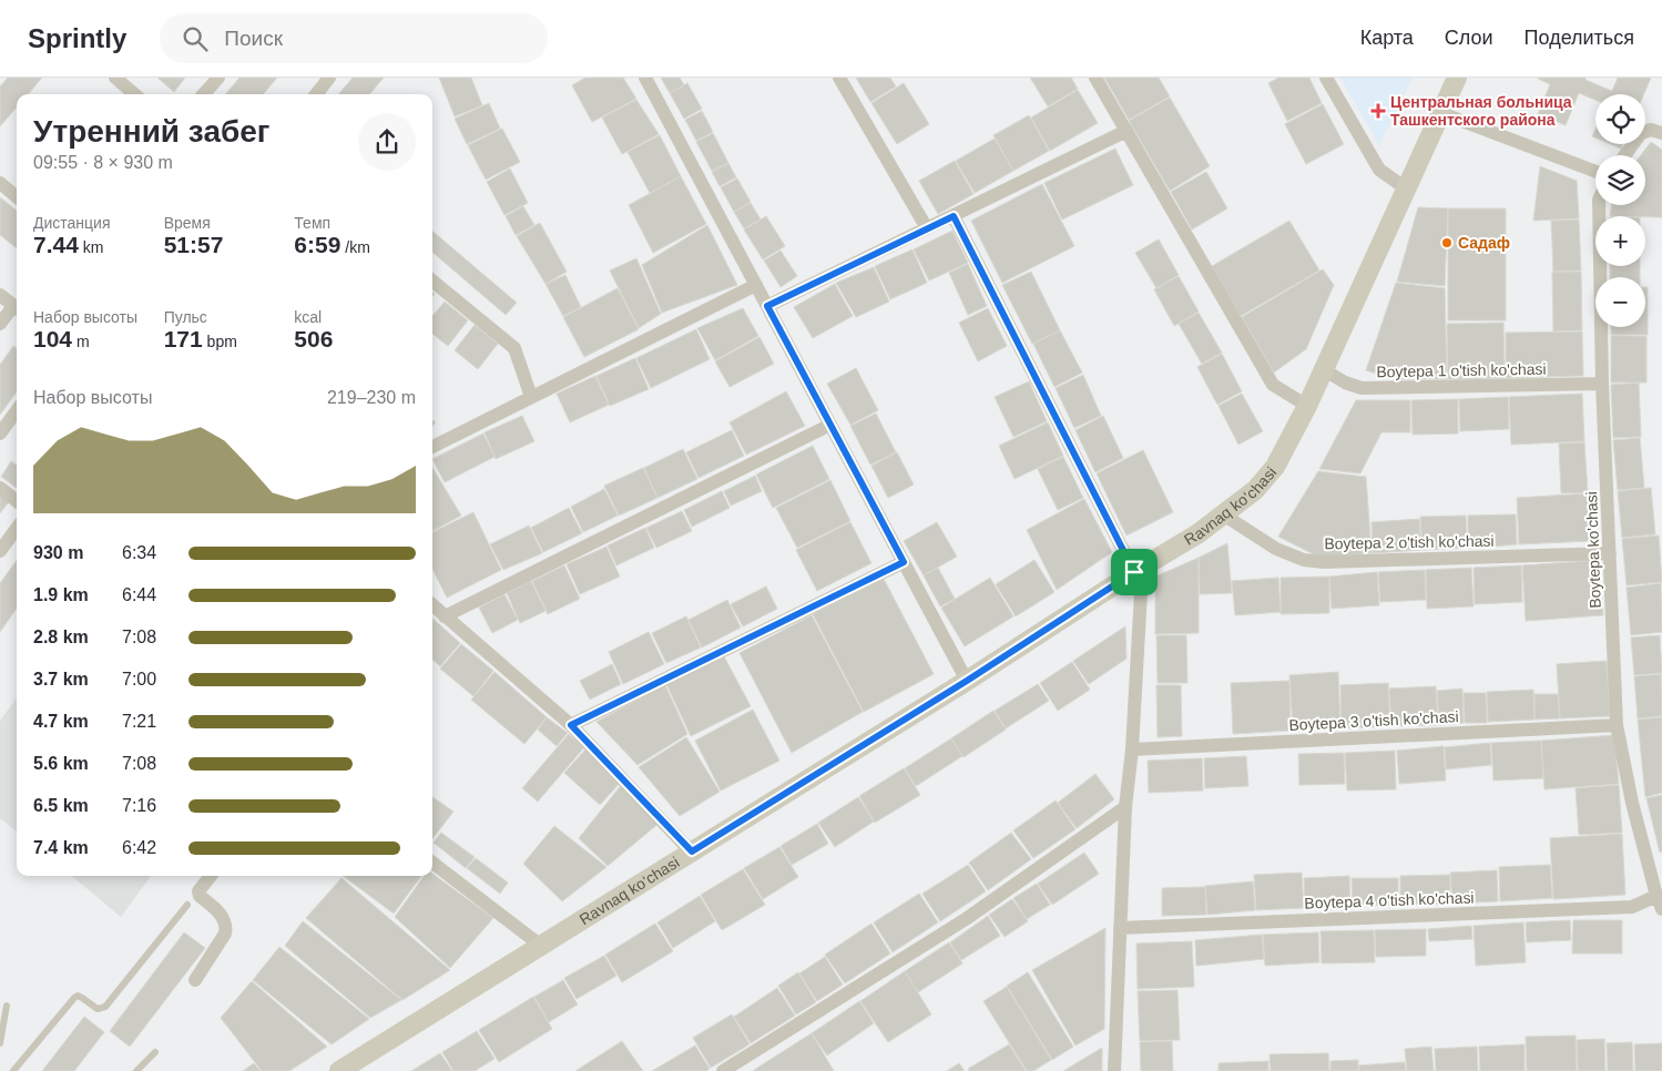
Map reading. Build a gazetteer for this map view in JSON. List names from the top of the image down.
{
  "streets": {
    "street": [
      "Boytepa 1 o'tish ko'chasi",
      "Ravnaq ko‘chasi",
      "Boytepa 2 o'tish ko'chasi",
      "Boytepa ko'chasi",
      "Boytepa 3 o'tish ko'chasi",
      "Boytepa 4 o'tish ko'chasi"
    ]
  },
  "crossings": [
    ["Boytepa 1 o'tish ko'chasi", "Ravnaq ko‘chasi"],
    ["Boytepa 1 o'tish ko'chasi", "Boytepa ko'chasi"],
    ["Ravnaq ko‘chasi", "Boytepa 2 o'tish ko'chasi"],
    ["Boytepa 2 o'tish ko'chasi", "Boytepa ko'chasi"],
    ["Boytepa ko'chasi", "Boytepa 3 o'tish ko'chasi"],
    ["Boytepa ko'chasi", "Boytepa 4 o'tish ko'chasi"]
  ],
  "places": {
    "health": ["Центральная больница Ташкентского района"],
    "other": ["Садаф"]
  },
  "page": {
    "header": "Sprintly",
    "search": "Поиск",
    "nav": ["Карта", "Слои", "Поделиться"],
    "map_buttons": ["+", "−"],
    "heading": ["Утренний забег", "09:55 · 8 × 930 m"],
    "stats": [
      ["Дистанция", "7.44 km"],
      ["Время", "51:57"],
      ["Темп", "6:59 /km"],
      ["Набор высоты", "104 m"],
      ["Пульс", "171 bpm"],
      ["kcal", "506"]
    ],
    "chart": ["Набор высоты", "219–230 m"],
    "list": [
      {
        "name": "930 m",
        "note": "6:34"
      },
      {
        "name": "1.9 km",
        "note": "6:44"
      },
      {
        "name": "2.8 km",
        "note": "7:08"
      },
      {
        "name": "3.7 km",
        "note": "7:00"
      },
      {
        "name": "4.7 km",
        "note": "7:21"
      },
      {
        "name": "5.6 km",
        "note": "7:08"
      },
      {
        "name": "6.5 km",
        "note": "7:16"
      },
      {
        "name": "7.4 km",
        "note": "6:42"
      }
    ]
  }
}
